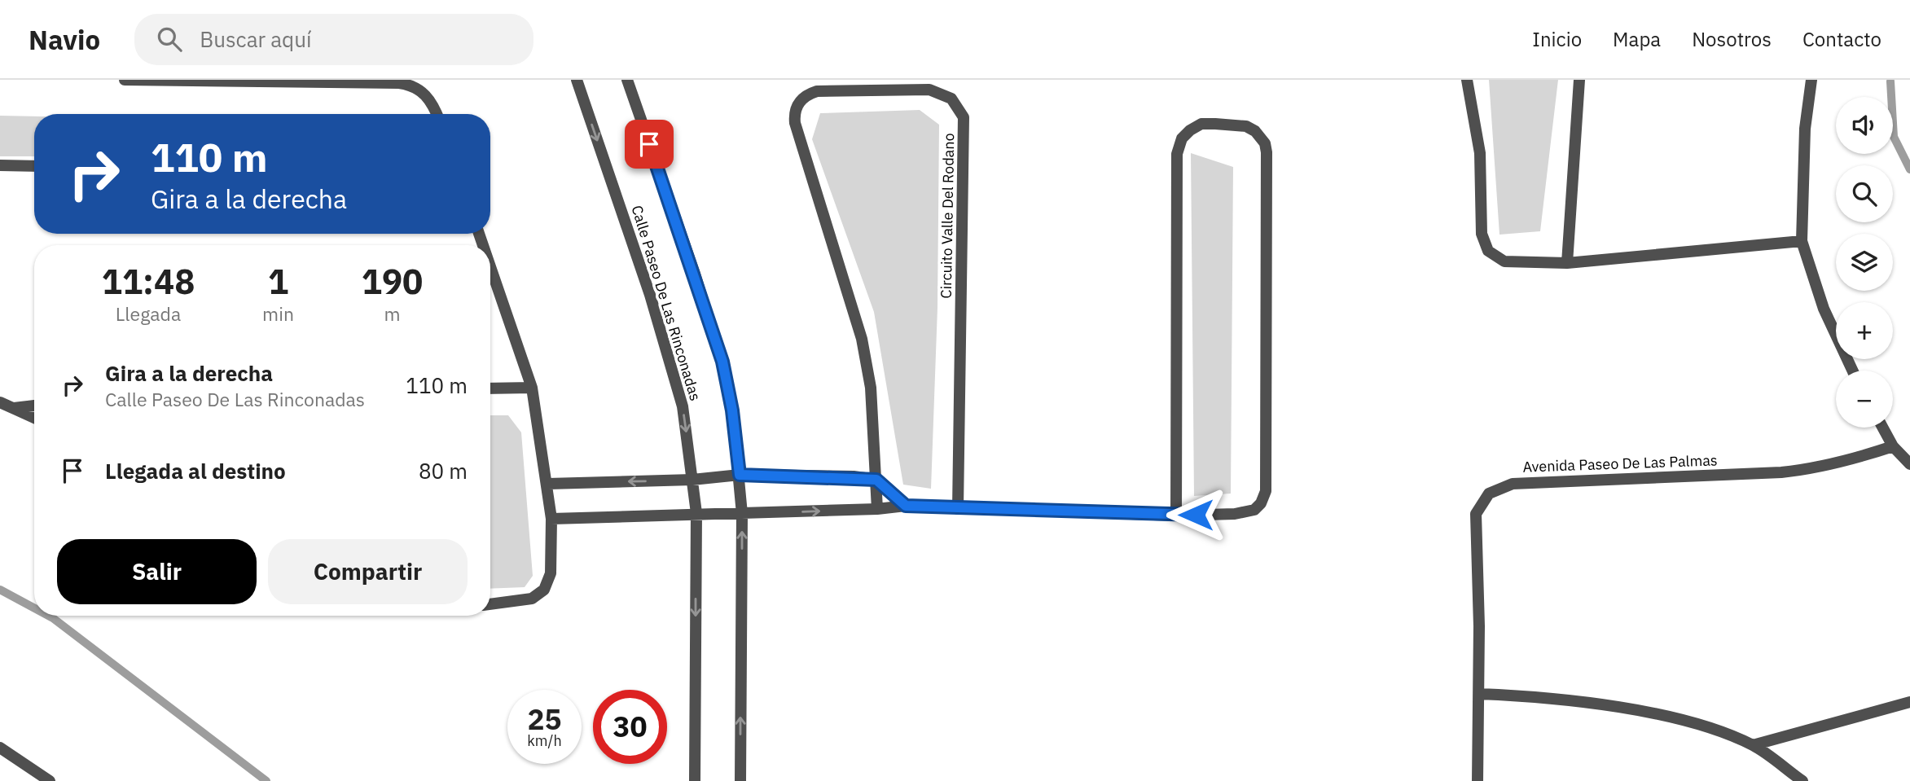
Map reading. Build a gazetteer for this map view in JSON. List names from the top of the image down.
{
  "streets": {
    "street": ["Circuito Valle Del Rodano", "Calle Paseo De Las Rinconadas", "Avenida Paseo De Las Palmas"]
  },
  "page": {
    "header": "Navio",
    "search": "Buscar aquí",
    "nav": [
      "Inicio",
      "Mapa",
      "Nosotros",
      "Contacto"
    ],
    "map_buttons": ["+", "−"],
    "turn": ["110 m", "Gira a la derecha"],
    "eta": [
      "11:48",
      "Llegada",
      "1",
      "min",
      "190",
      "m"
    ],
    "list": [
      {
        "name": "Gira a la derecha",
        "note": "Calle Paseo De Las Rinconadas",
        "value": "110 m"
      },
      {
        "name": "Llegada al destino",
        "value": "80 m"
      }
    ],
    "buttons": ["Salir", "Compartir"],
    "speed": "25 km/h",
    "limit": "30"
  }
}
